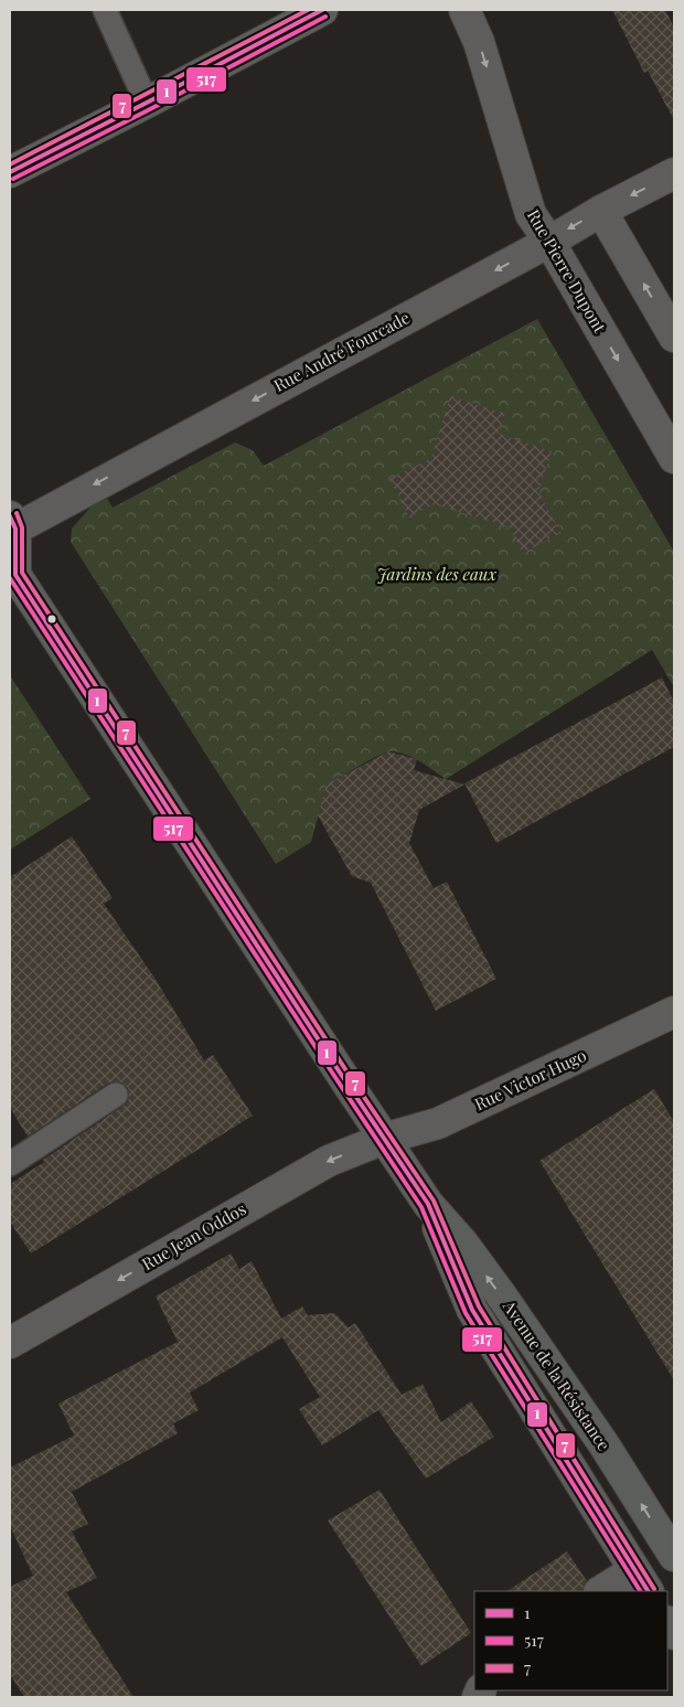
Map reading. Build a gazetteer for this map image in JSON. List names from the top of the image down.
{
  "streets": {
    "main road": ["Avenue de la Résistance"],
    "street": [
      "Rue Pierre Dupont",
      "Rue André Fourcade",
      "Rue Victor Hugo",
      "Rue Jean Oddos"
    ]
  },
  "crossings": [
    ["Rue Pierre Dupont", "Rue André Fourcade"],
    ["Rue André Fourcade", "Avenue de la Résistance"],
    ["Rue Victor Hugo", "Rue Jean Oddos"],
    ["Rue Victor Hugo", "Avenue de la Résistance"],
    ["Rue Jean Oddos", "Avenue de la Résistance"]
  ],
  "one_way": ["Rue Pierre Dupont", "Rue André Fourcade", "Rue Jean Oddos"],
  "parks": ["Jardins des eaux"],
  "lines": ["transit line 1", "transit line 7", "transit line 517"],
  "legend": ["1", "517", "7"]
}
